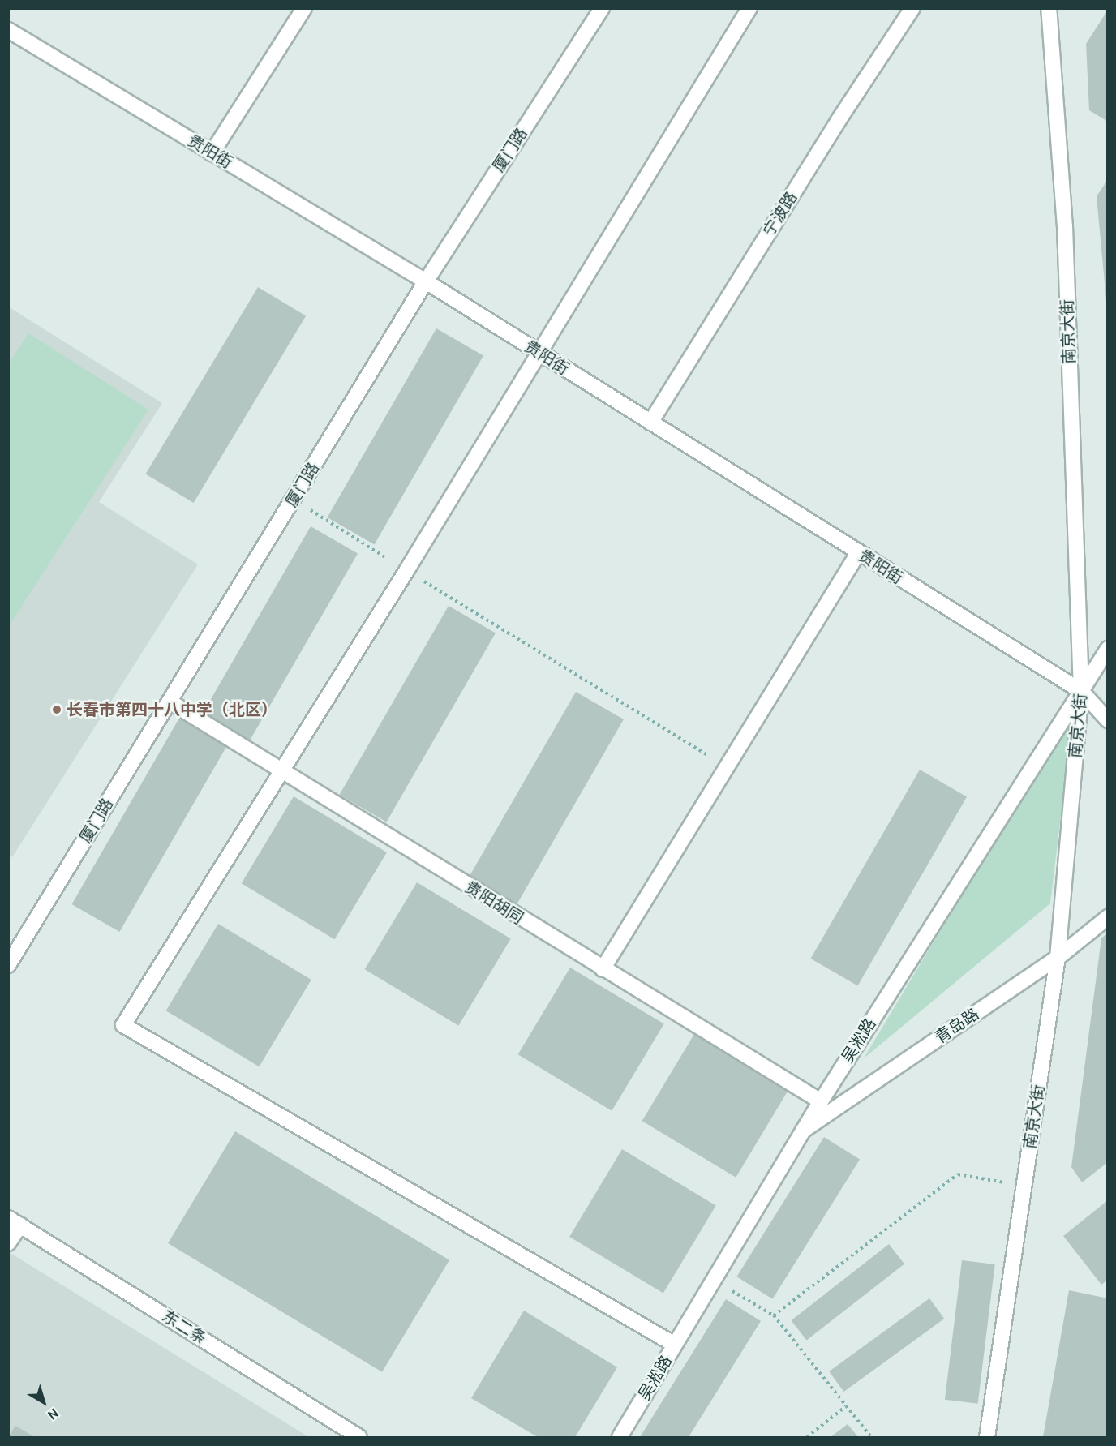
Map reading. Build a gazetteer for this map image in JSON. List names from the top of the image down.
{
  "streets": {
    "street": [
      "厦门路",
      "贵阳街",
      "宁波路",
      "南京大街",
      "贵阳胡同",
      "青岛路",
      "吴淞路",
      "东二条"
    ]
  },
  "crossings": [
    ["厦门路", "贵阳街"],
    ["厦门路", "贵阳胡同"],
    ["贵阳街", "宁波路"],
    ["贵阳街", "南京大街"],
    ["贵阳街", "吴淞路"],
    ["南京大街", "青岛路"],
    ["南京大街", "吴淞路"],
    ["贵阳胡同", "吴淞路"],
    ["青岛路", "吴淞路"]
  ],
  "places": ["长春市第四十八中学（北区）"],
  "north": "bottom right"
}
